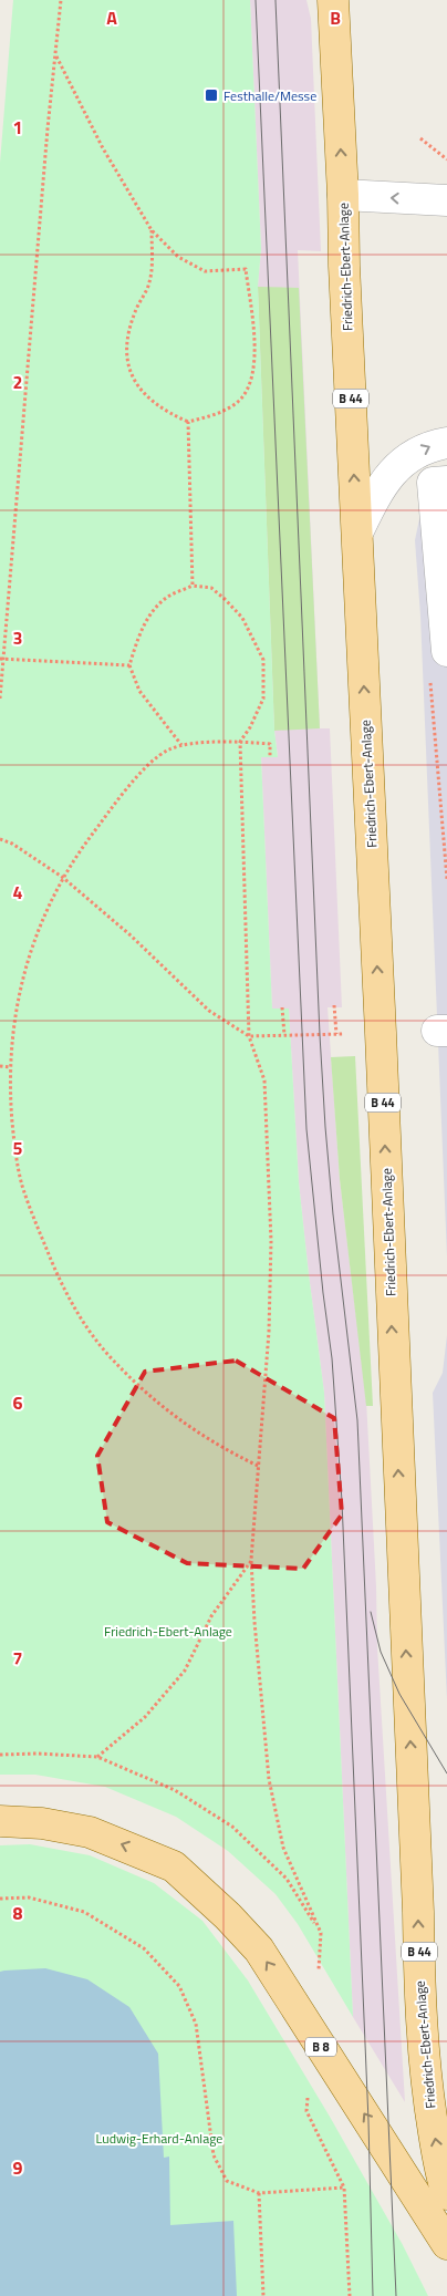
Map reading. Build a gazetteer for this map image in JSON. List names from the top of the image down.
{
  "streets": {
    "main road": ["Friedrich-Ebert-Anlage", "B 44", "B 8"]
  },
  "one_way": ["Friedrich-Ebert-Anlage"],
  "parks": ["Friedrich-Ebert-Anlage", "Ludwig-Erhard-Anlage"],
  "places": {
    "transit": ["Festhalle/Messe"]
  },
  "grid": {
    "columns": ["A", "B"],
    "rows": [
      "1",
      "2",
      "3",
      "4",
      "5",
      "6",
      "7",
      "8",
      "9"
    ]
  }
}
